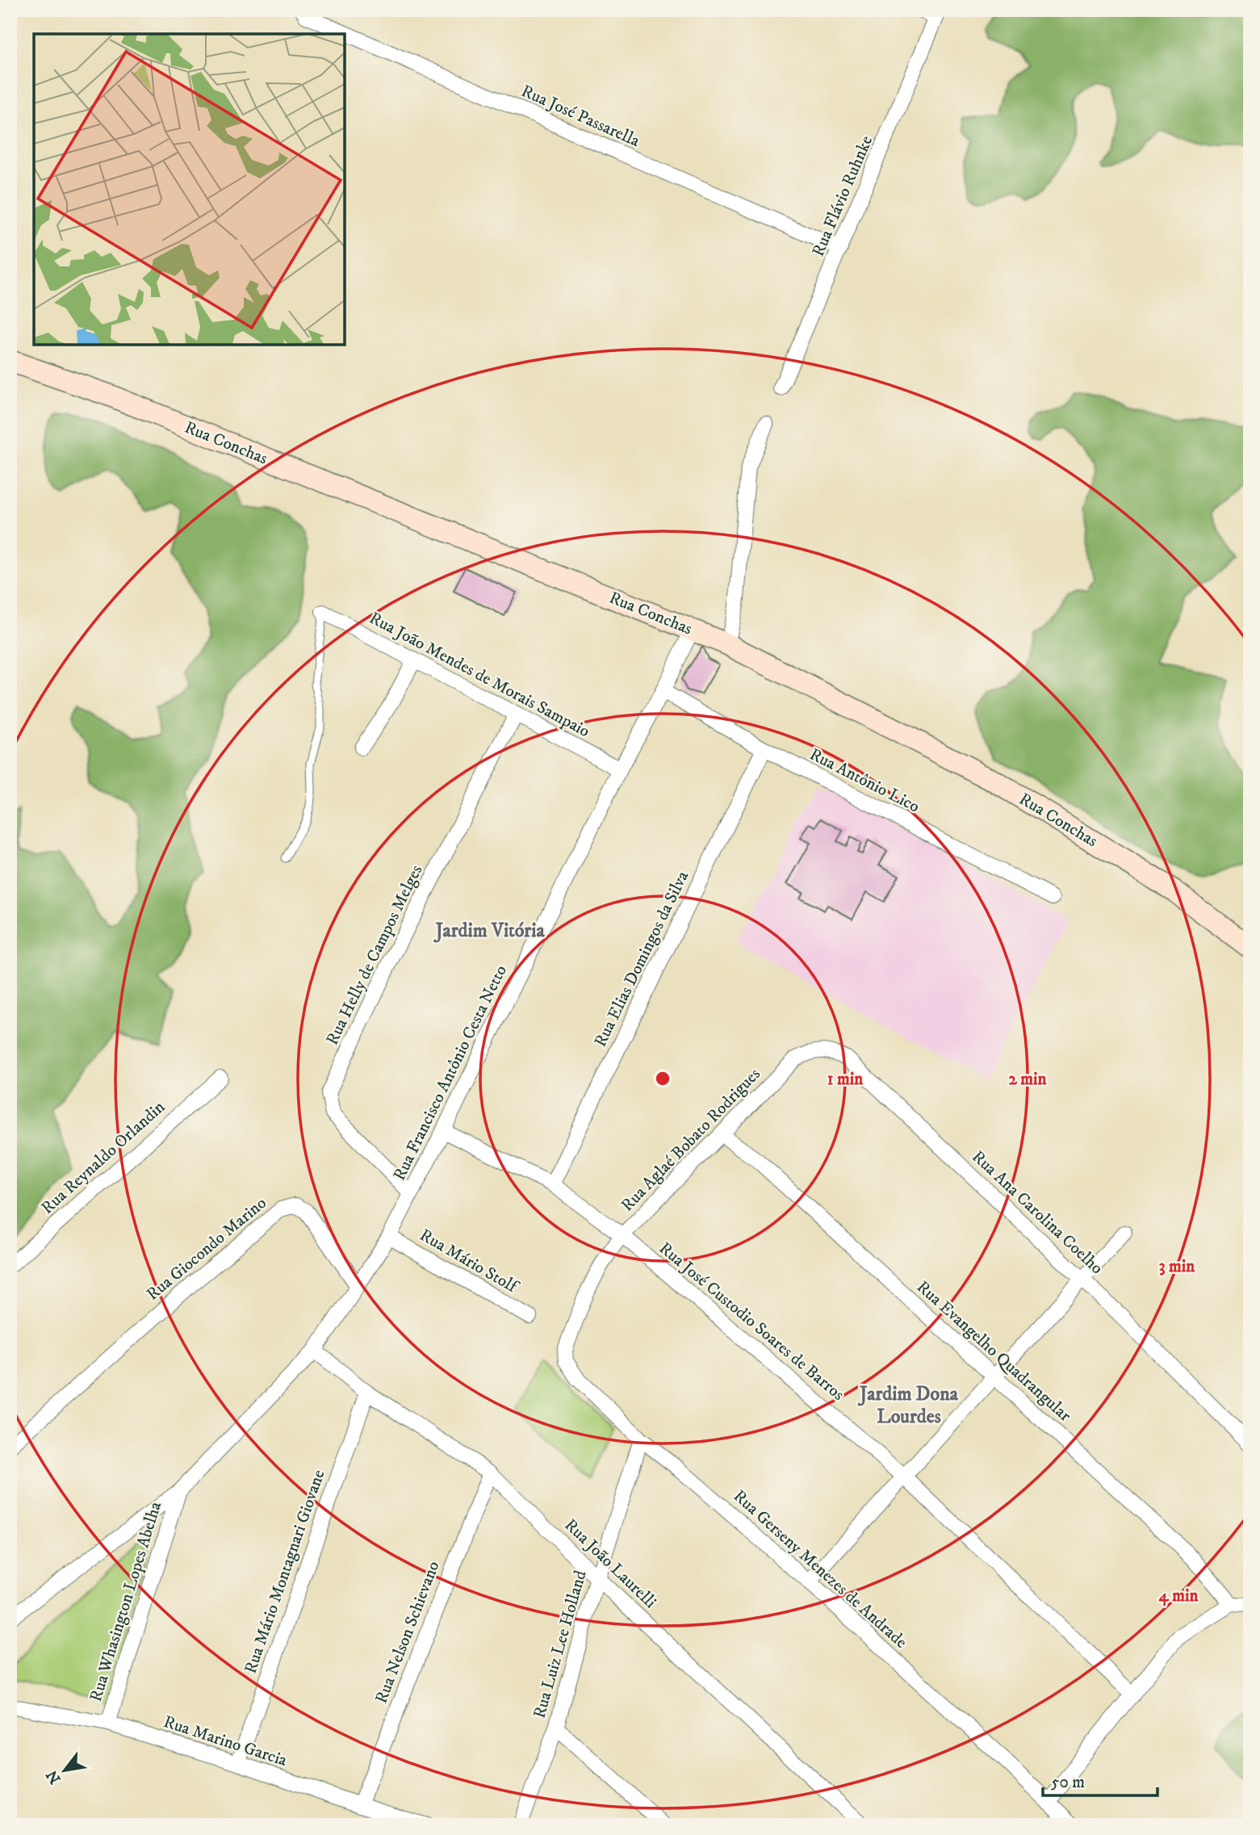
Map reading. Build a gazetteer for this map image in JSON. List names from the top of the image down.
{
  "streets": {
    "main road": ["Rua Conchas"],
    "street": [
      "Rua José Passarella",
      "Rua Flávio Ruhnke",
      "Rua João Mendes de Morais Sampaio",
      "Rua Antônio Lico",
      "Rua Helly de Campos Melges",
      "Rua Elias Domingos da Silva",
      "Rua Francisco Antônio Cesta Netto",
      "Rua Aglaé Bobato Rodrigues",
      "Rua Reynaldo Orlandin",
      "Rua Ana Carolina Coelho",
      "Rua Giocondo Marino",
      "Rua Mário Stolf",
      "Rua José Custodio Soares de Barros",
      "Rua Evangelho Quadrangular",
      "Rua João Laurelli",
      "Rua Gerseny Menezes de Andrade",
      "Rua Mário Montagnari Giovane",
      "Rua Whasington Lopes Abelha",
      "Rua Nelson Schievano",
      "Rua Luiz Lee Holland",
      "Rua Marino Garcia"
    ]
  },
  "crossings": [
    ["Rua José Passarella", "Rua Flávio Ruhnke"],
    ["Rua Conchas", "Rua Francisco Antônio Cesta Netto"],
    ["Rua João Mendes de Morais Sampaio", "Rua Helly de Campos Melges"],
    ["Rua João Mendes de Morais Sampaio", "Rua Francisco Antônio Cesta Netto"],
    ["Rua Antônio Lico", "Rua Elias Domingos da Silva"],
    ["Rua Antônio Lico", "Rua Francisco Antônio Cesta Netto"],
    ["Rua Helly de Campos Melges", "Rua Francisco Antônio Cesta Netto"],
    ["Rua Elias Domingos da Silva", "Rua José Custodio Soares de Barros"],
    ["Rua Francisco Antônio Cesta Netto", "Rua Giocondo Marino"],
    ["Rua Francisco Antônio Cesta Netto", "Rua Mário Stolf"],
    ["Rua Francisco Antônio Cesta Netto", "Rua José Custodio Soares de Barros"],
    ["Rua Aglaé Bobato Rodrigues", "Rua Ana Carolina Coelho"],
    ["Rua Aglaé Bobato Rodrigues", "Rua José Custodio Soares de Barros"],
    ["Rua Aglaé Bobato Rodrigues", "Rua Evangelho Quadrangular"],
    ["Rua Aglaé Bobato Rodrigues", "Rua Gerseny Menezes de Andrade"],
    ["Rua João Laurelli", "Rua Mário Montagnari Giovane"],
    ["Rua João Laurelli", "Rua Nelson Schievano"],
    ["Rua João Laurelli", "Rua Luiz Lee Holland"],
    ["Rua Gerseny Menezes de Andrade", "Rua Luiz Lee Holland"],
    ["Rua Mário Montagnari Giovane", "Rua Marino Garcia"],
    ["Rua Whasington Lopes Abelha", "Rua Marino Garcia"],
    ["Rua Nelson Schievano", "Rua Marino Garcia"]
  ],
  "districts": ["Jardim Vitória", "Jardim Dona Lourdes"],
  "scale_bar": "50 m",
  "north": "bottom left",
  "rings": [
    "1 min",
    "2 min",
    "3 min",
    "4 min"
  ]
}
